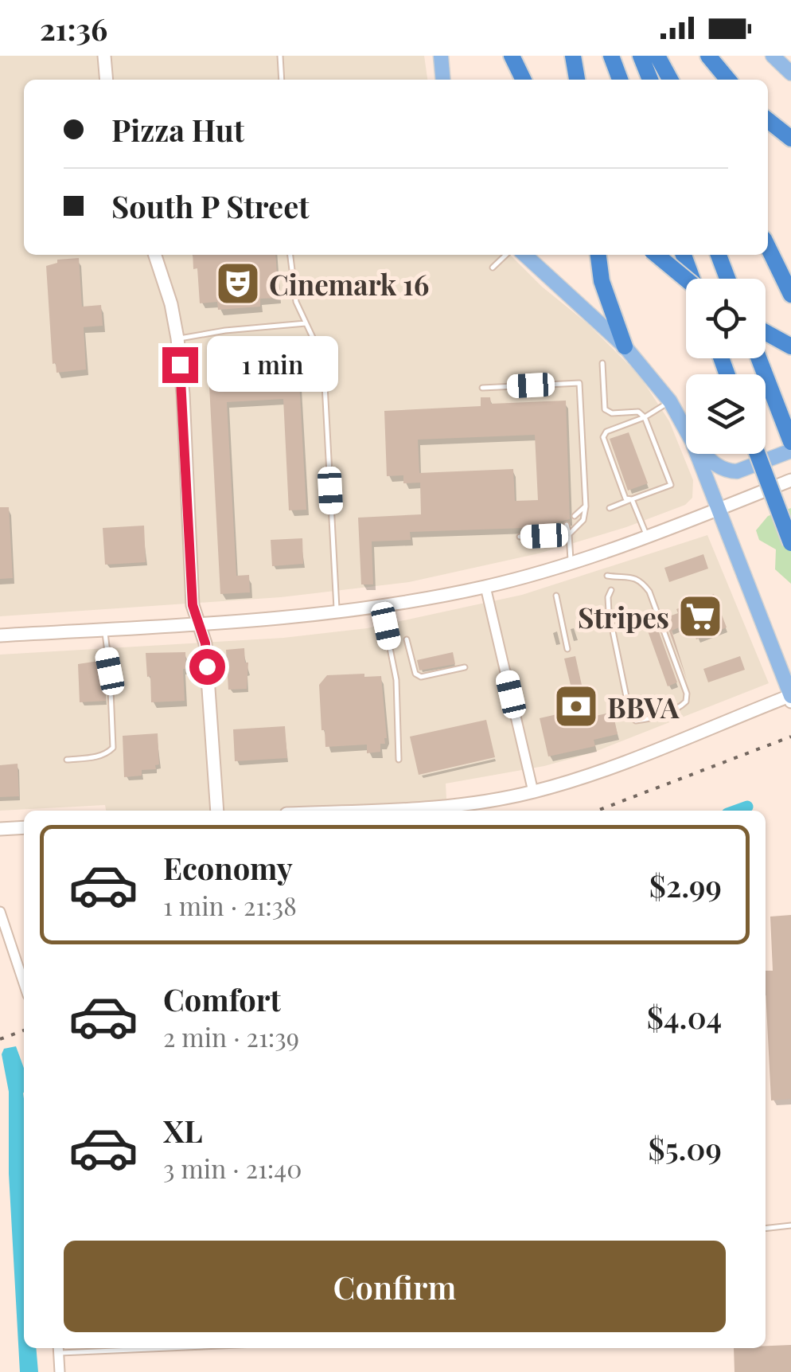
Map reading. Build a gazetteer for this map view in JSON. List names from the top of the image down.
{
  "places": {
    "theatre": ["Cinemark 16"],
    "supermarket": ["Stripes"],
    "bank": ["BBVA"]
  },
  "page": {
    "status": "21:36",
    "banner": ["Pizza Hut", "South P Street"],
    "bubble": "1 min",
    "list": [
      {
        "name": "Economy",
        "note": "1 min · 21:38",
        "value": "$2.99"
      },
      {
        "name": "Comfort",
        "note": "2 min · 21:39",
        "value": "$4.04"
      },
      {
        "name": "XL",
        "note": "3 min · 21:40",
        "value": "$5.09"
      }
    ],
    "buttons": "Confirm"
  }
}
